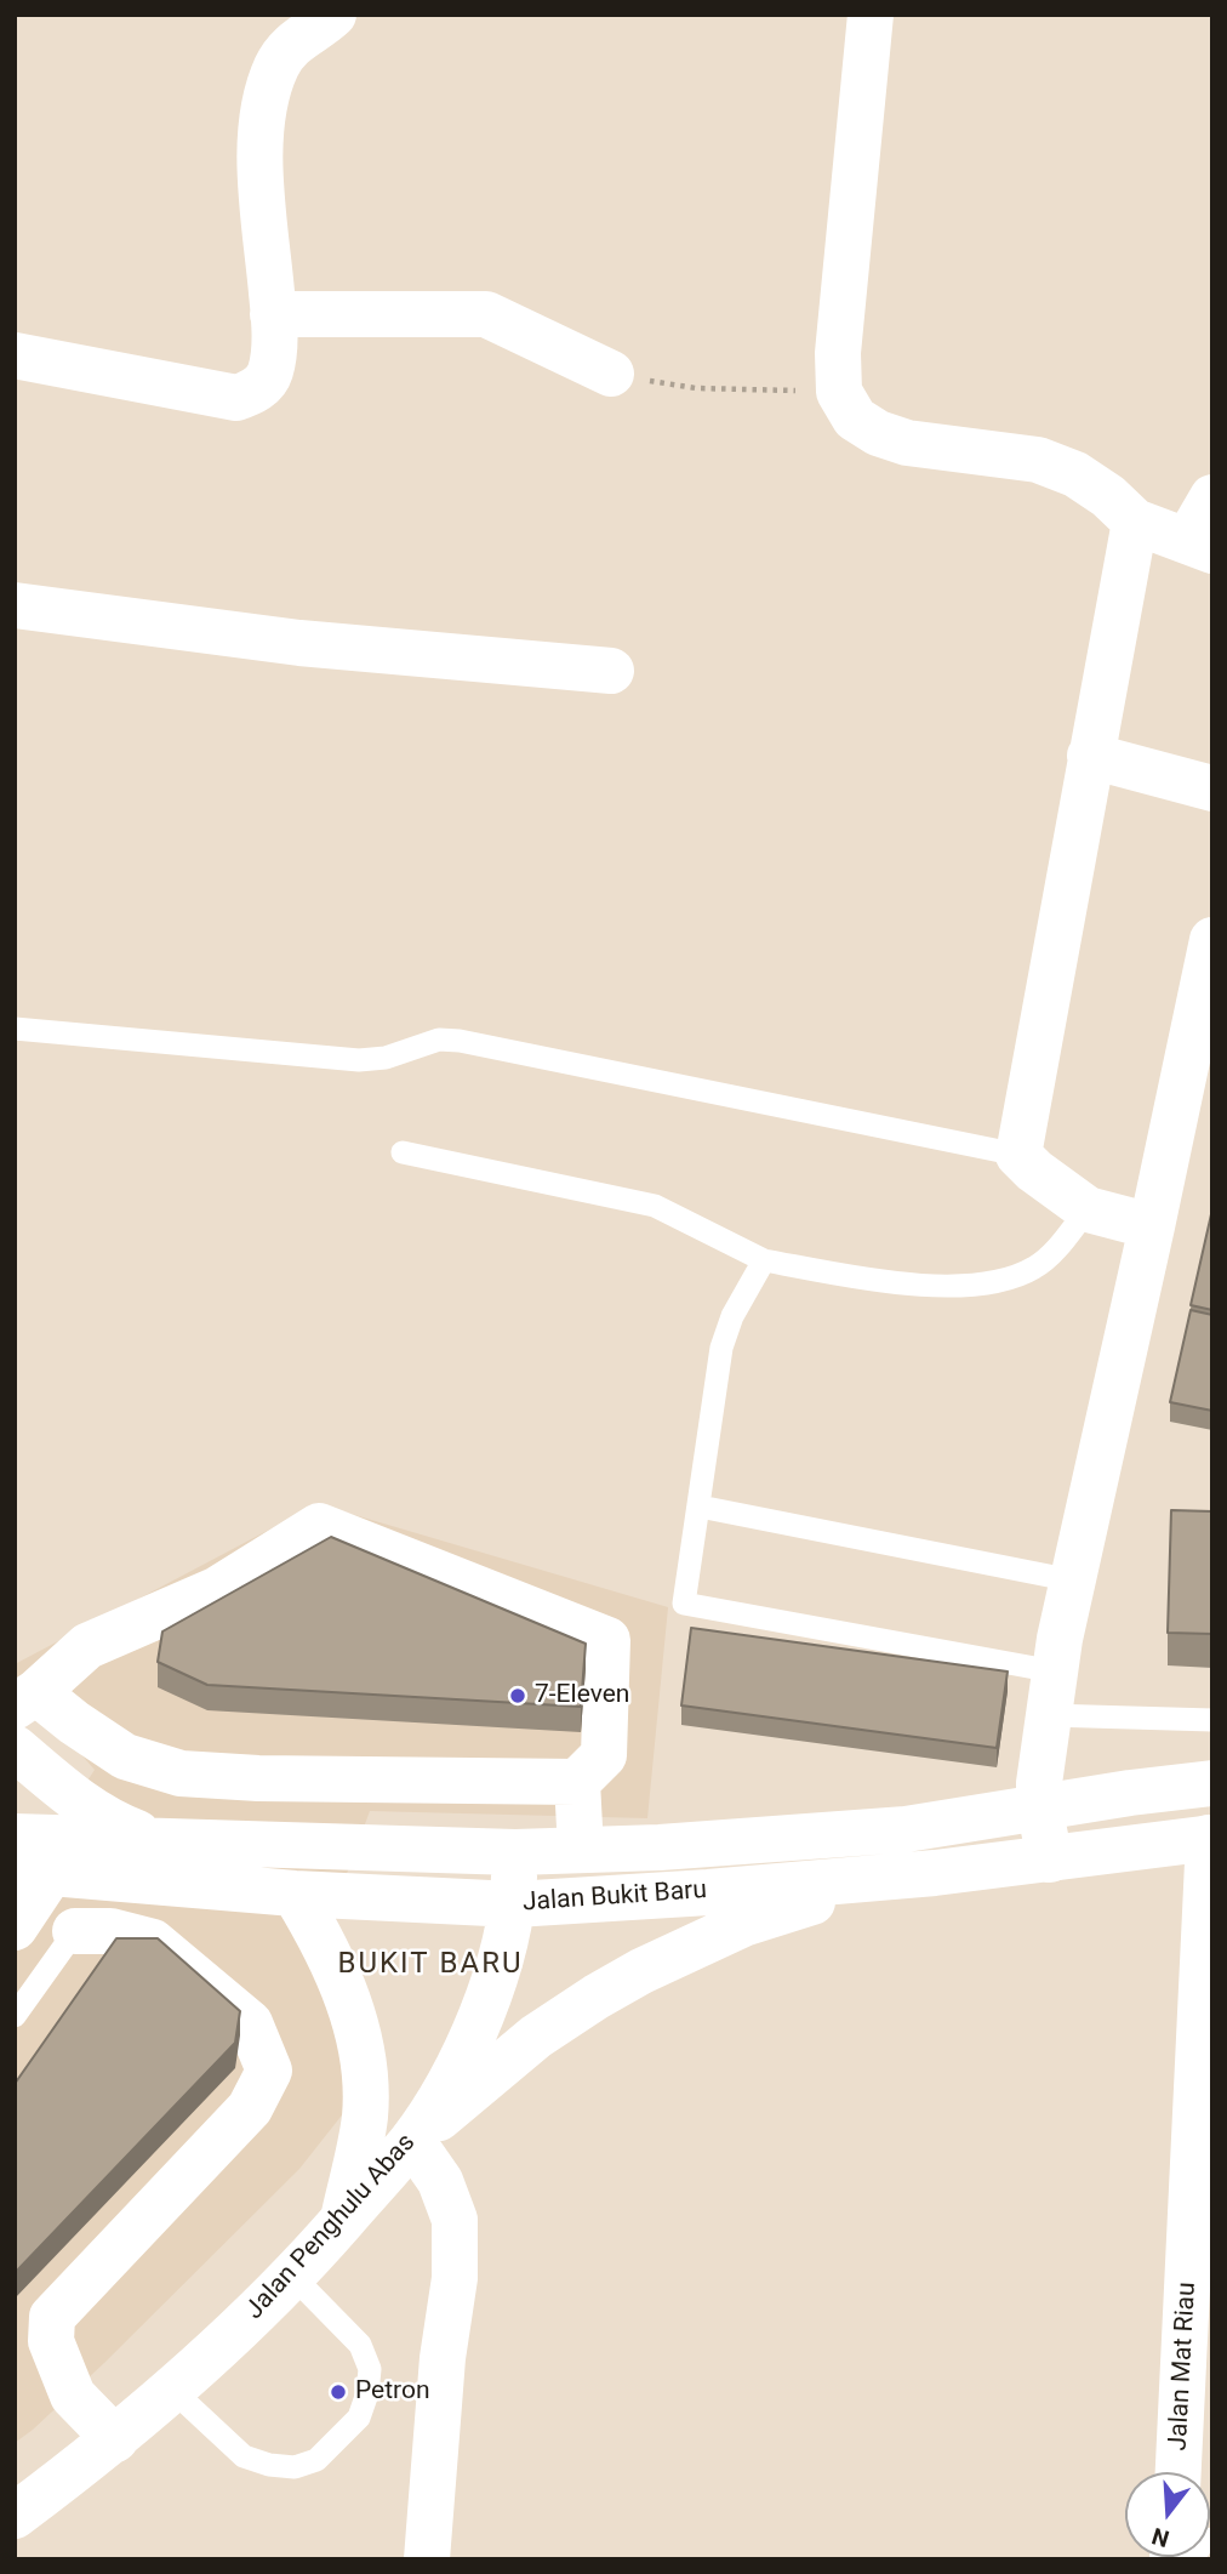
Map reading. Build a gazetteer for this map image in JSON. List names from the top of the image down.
{
  "streets": {
    "street": ["Jalan Bukit Baru", "Jalan Penghulu Abas", "Jalan Mat Riau"]
  },
  "crossings": [
    ["Jalan Bukit Baru", "Jalan Penghulu Abas"],
    ["Jalan Bukit Baru", "Jalan Mat Riau"]
  ],
  "districts": ["BUKIT BARU"],
  "places": ["7-Eleven", "Petron"],
  "north": "bottom"
}
